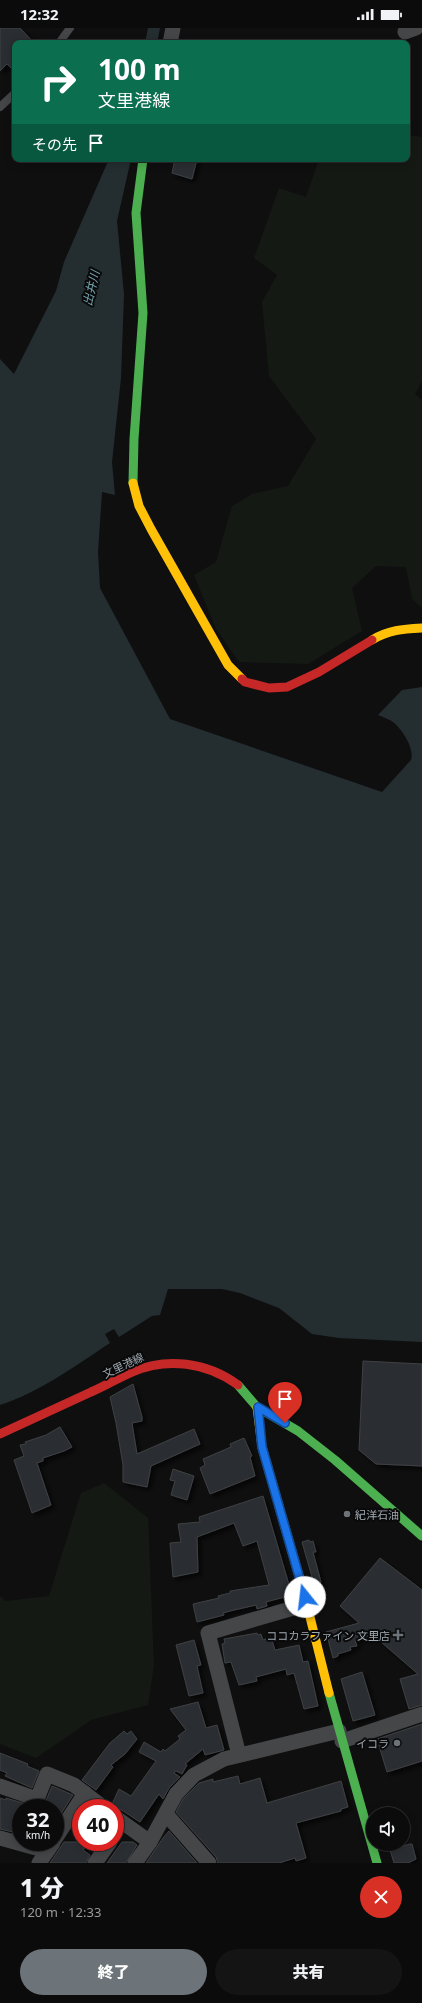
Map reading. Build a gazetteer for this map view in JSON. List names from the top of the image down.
{
  "streets": {
    "street": ["文里港線"]
  },
  "water": ["出井川"],
  "places": {
    "other": ["紀洋石油", "イコラ"],
    "health": ["ココカラファイン 文里店"]
  },
  "page": {
    "status": "12:32",
    "turn": ["100 m", "文里港線"],
    "then": "その先",
    "speed": "32 km/h",
    "limit": "40",
    "heading": ["1 分", "120 m · 12:33"],
    "buttons": ["終了", "共有"]
  }
}
